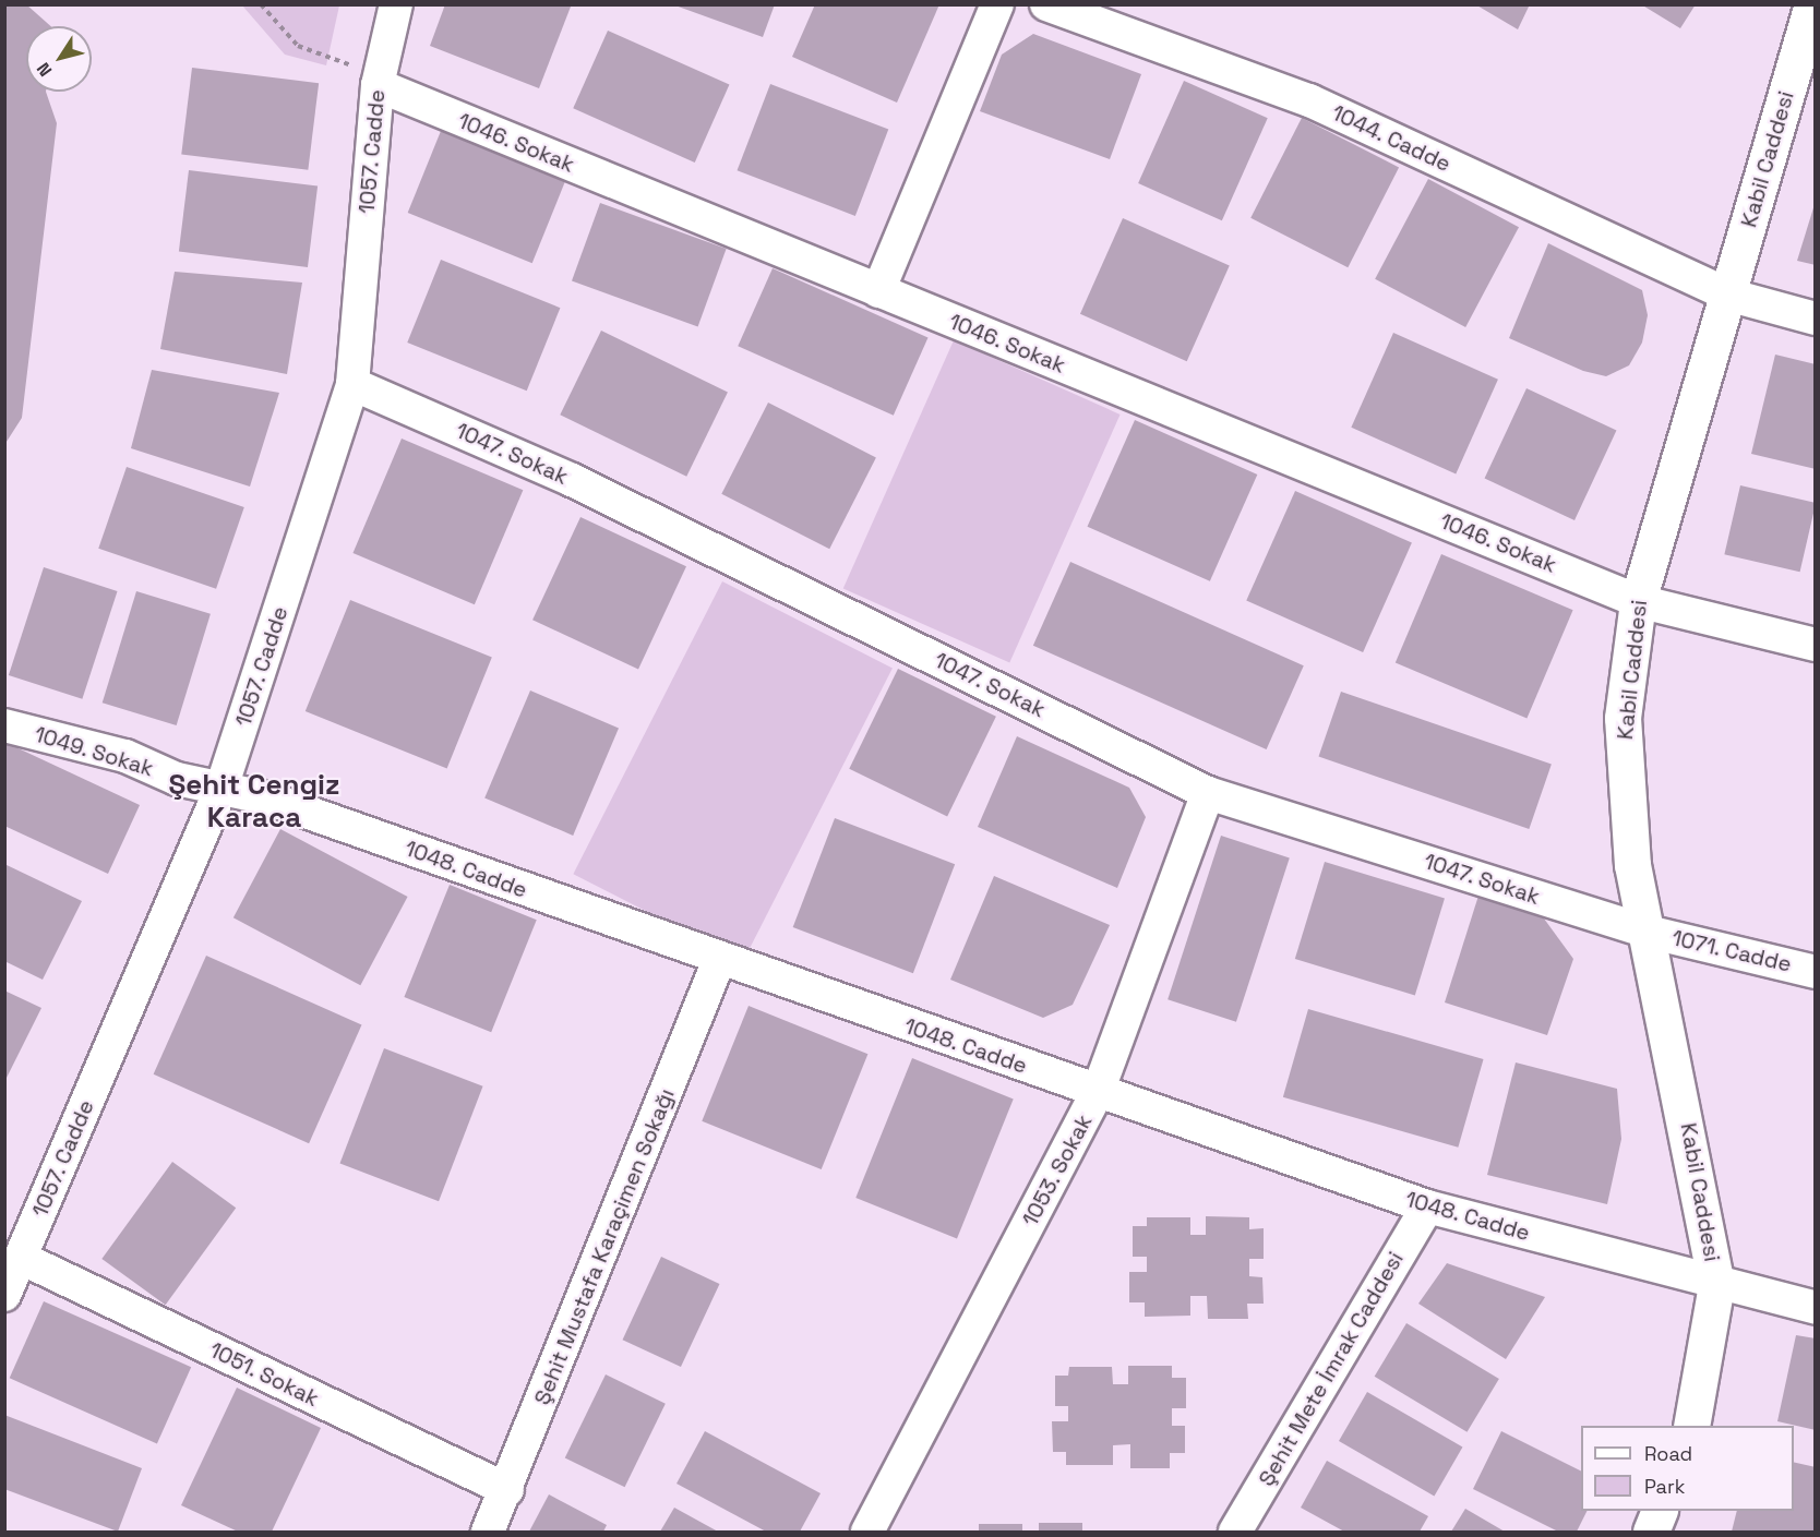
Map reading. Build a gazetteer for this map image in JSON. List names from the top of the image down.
{
  "streets": {
    "main road": ["Kabil Caddesi"],
    "street": [
      "1044. Cadde",
      "1046. Sokak",
      "1057. Cadde",
      "1047. Sokak",
      "1049. Sokak",
      "1048. Cadde",
      "1071. Cadde",
      "1053. Sokak",
      "Şehit Mustafa Karaçimen Sokağı",
      "Şehit Mete İmrak Caddesi",
      "1051. Sokak"
    ]
  },
  "crossings": [
    ["1044. Cadde", "Kabil Caddesi"],
    ["1046. Sokak", "1057. Cadde"],
    ["1046. Sokak", "Kabil Caddesi"],
    ["1057. Cadde", "1047. Sokak"],
    ["1057. Cadde", "1049. Sokak"],
    ["1057. Cadde", "1048. Cadde"],
    ["1057. Cadde", "1051. Sokak"],
    ["Kabil Caddesi", "1047. Sokak"],
    ["Kabil Caddesi", "1048. Cadde"],
    ["Kabil Caddesi", "1071. Cadde"],
    ["1047. Sokak", "1071. Cadde"],
    ["1047. Sokak", "1053. Sokak"],
    ["1049. Sokak", "1048. Cadde"],
    ["1048. Cadde", "1053. Sokak"],
    ["1048. Cadde", "Şehit Mustafa Karaçimen Sokağı"],
    ["1048. Cadde", "Şehit Mete İmrak Caddesi"],
    ["Şehit Mustafa Karaçimen Sokağı", "1051. Sokak"]
  ],
  "districts": ["Şehit Cengiz Karaca"],
  "legend": ["Road", "Park"],
  "north": "bottom left"
}
